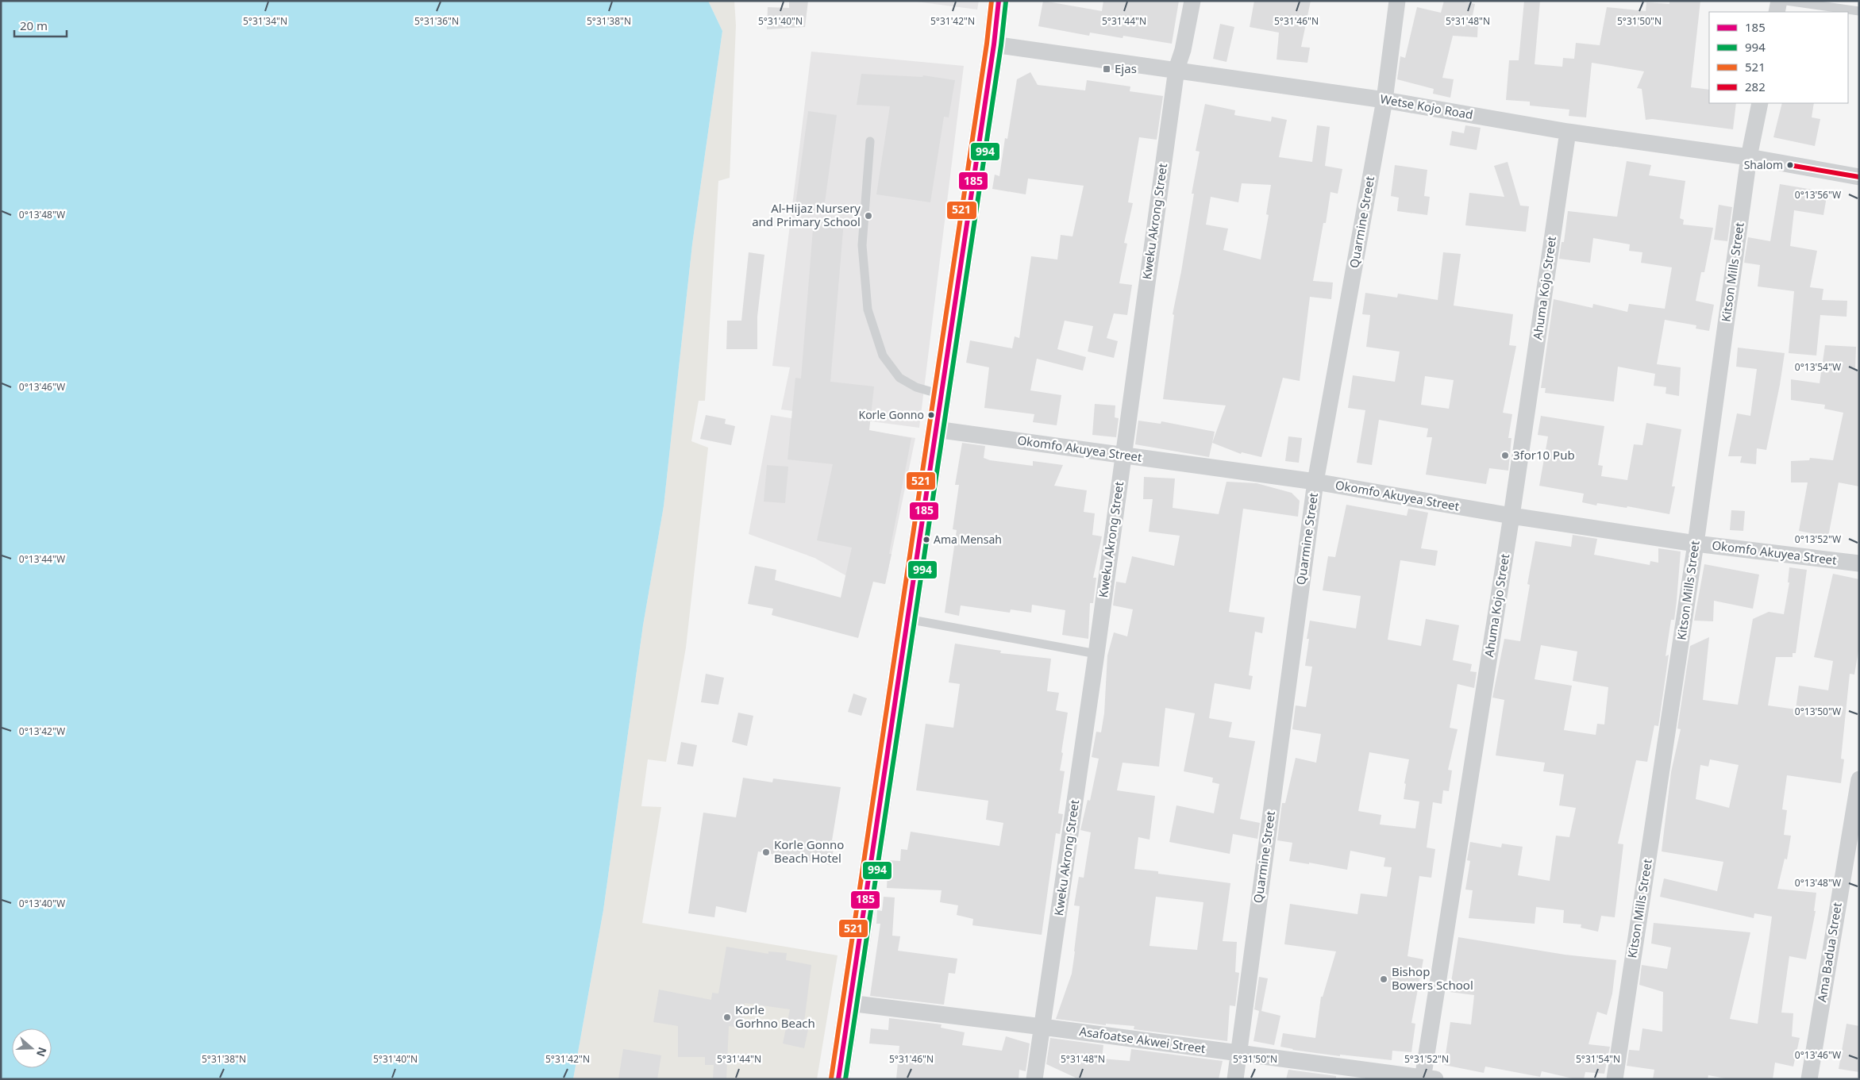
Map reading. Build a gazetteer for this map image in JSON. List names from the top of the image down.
{
  "streets": {
    "street": [
      "Wetse Kojo Road",
      "Kweku Akrong Street",
      "Quarmine Street",
      "Kitson Mills Street",
      "Ahuma Kojo Street",
      "Okomfo Akuyea Street",
      "Ama Badua Street",
      "Asafoatse Akwei Street"
    ]
  },
  "crossings": [
    ["Wetse Kojo Road", "Kweku Akrong Street"],
    ["Wetse Kojo Road", "Quarmine Street"],
    ["Wetse Kojo Road", "Kitson Mills Street"],
    ["Wetse Kojo Road", "Ahuma Kojo Street"],
    ["Kweku Akrong Street", "Okomfo Akuyea Street"],
    ["Kweku Akrong Street", "Asafoatse Akwei Street"],
    ["Quarmine Street", "Okomfo Akuyea Street"],
    ["Quarmine Street", "Asafoatse Akwei Street"],
    ["Kitson Mills Street", "Okomfo Akuyea Street"],
    ["Ahuma Kojo Street", "Okomfo Akuyea Street"],
    ["Ahuma Kojo Street", "Asafoatse Akwei Street"]
  ],
  "places": {
    "transit": ["Ejas"],
    "other": [
      "Shalom",
      "Al-Hijaz Nursery and Primary School",
      "Korle Gonno",
      "3for10 Pub",
      "Ama Mensah",
      "Korle Gonno Beach Hotel",
      "Bishop Bowers School",
      "Korle Gorhno Beach"
    ]
  },
  "lines": [
    "transit line 185",
    "transit line 521",
    "transit line 994",
    "transit line 282"
  ],
  "legend": [
    "185",
    "994",
    "521",
    "282"
  ],
  "scale_bar": "20 m",
  "north": "right",
  "coordinates": [
    "5°31'34\"N",
    "5°31'36\"N",
    "5°31'38\"N",
    "5°31'40\"N",
    "5°31'42\"N",
    "5°31'44\"N",
    "5°31'46\"N",
    "5°31'48\"N",
    "5°31'50\"N",
    "0°13'56\"W",
    "0°13'48\"W",
    "0°13'54\"W",
    "0°13'46\"W",
    "0°13'52\"W",
    "0°13'44\"W",
    "0°13'50\"W",
    "0°13'42\"W",
    "0°13'40\"W",
    "5°31'52\"N",
    "5°31'54\"N"
  ]
}
